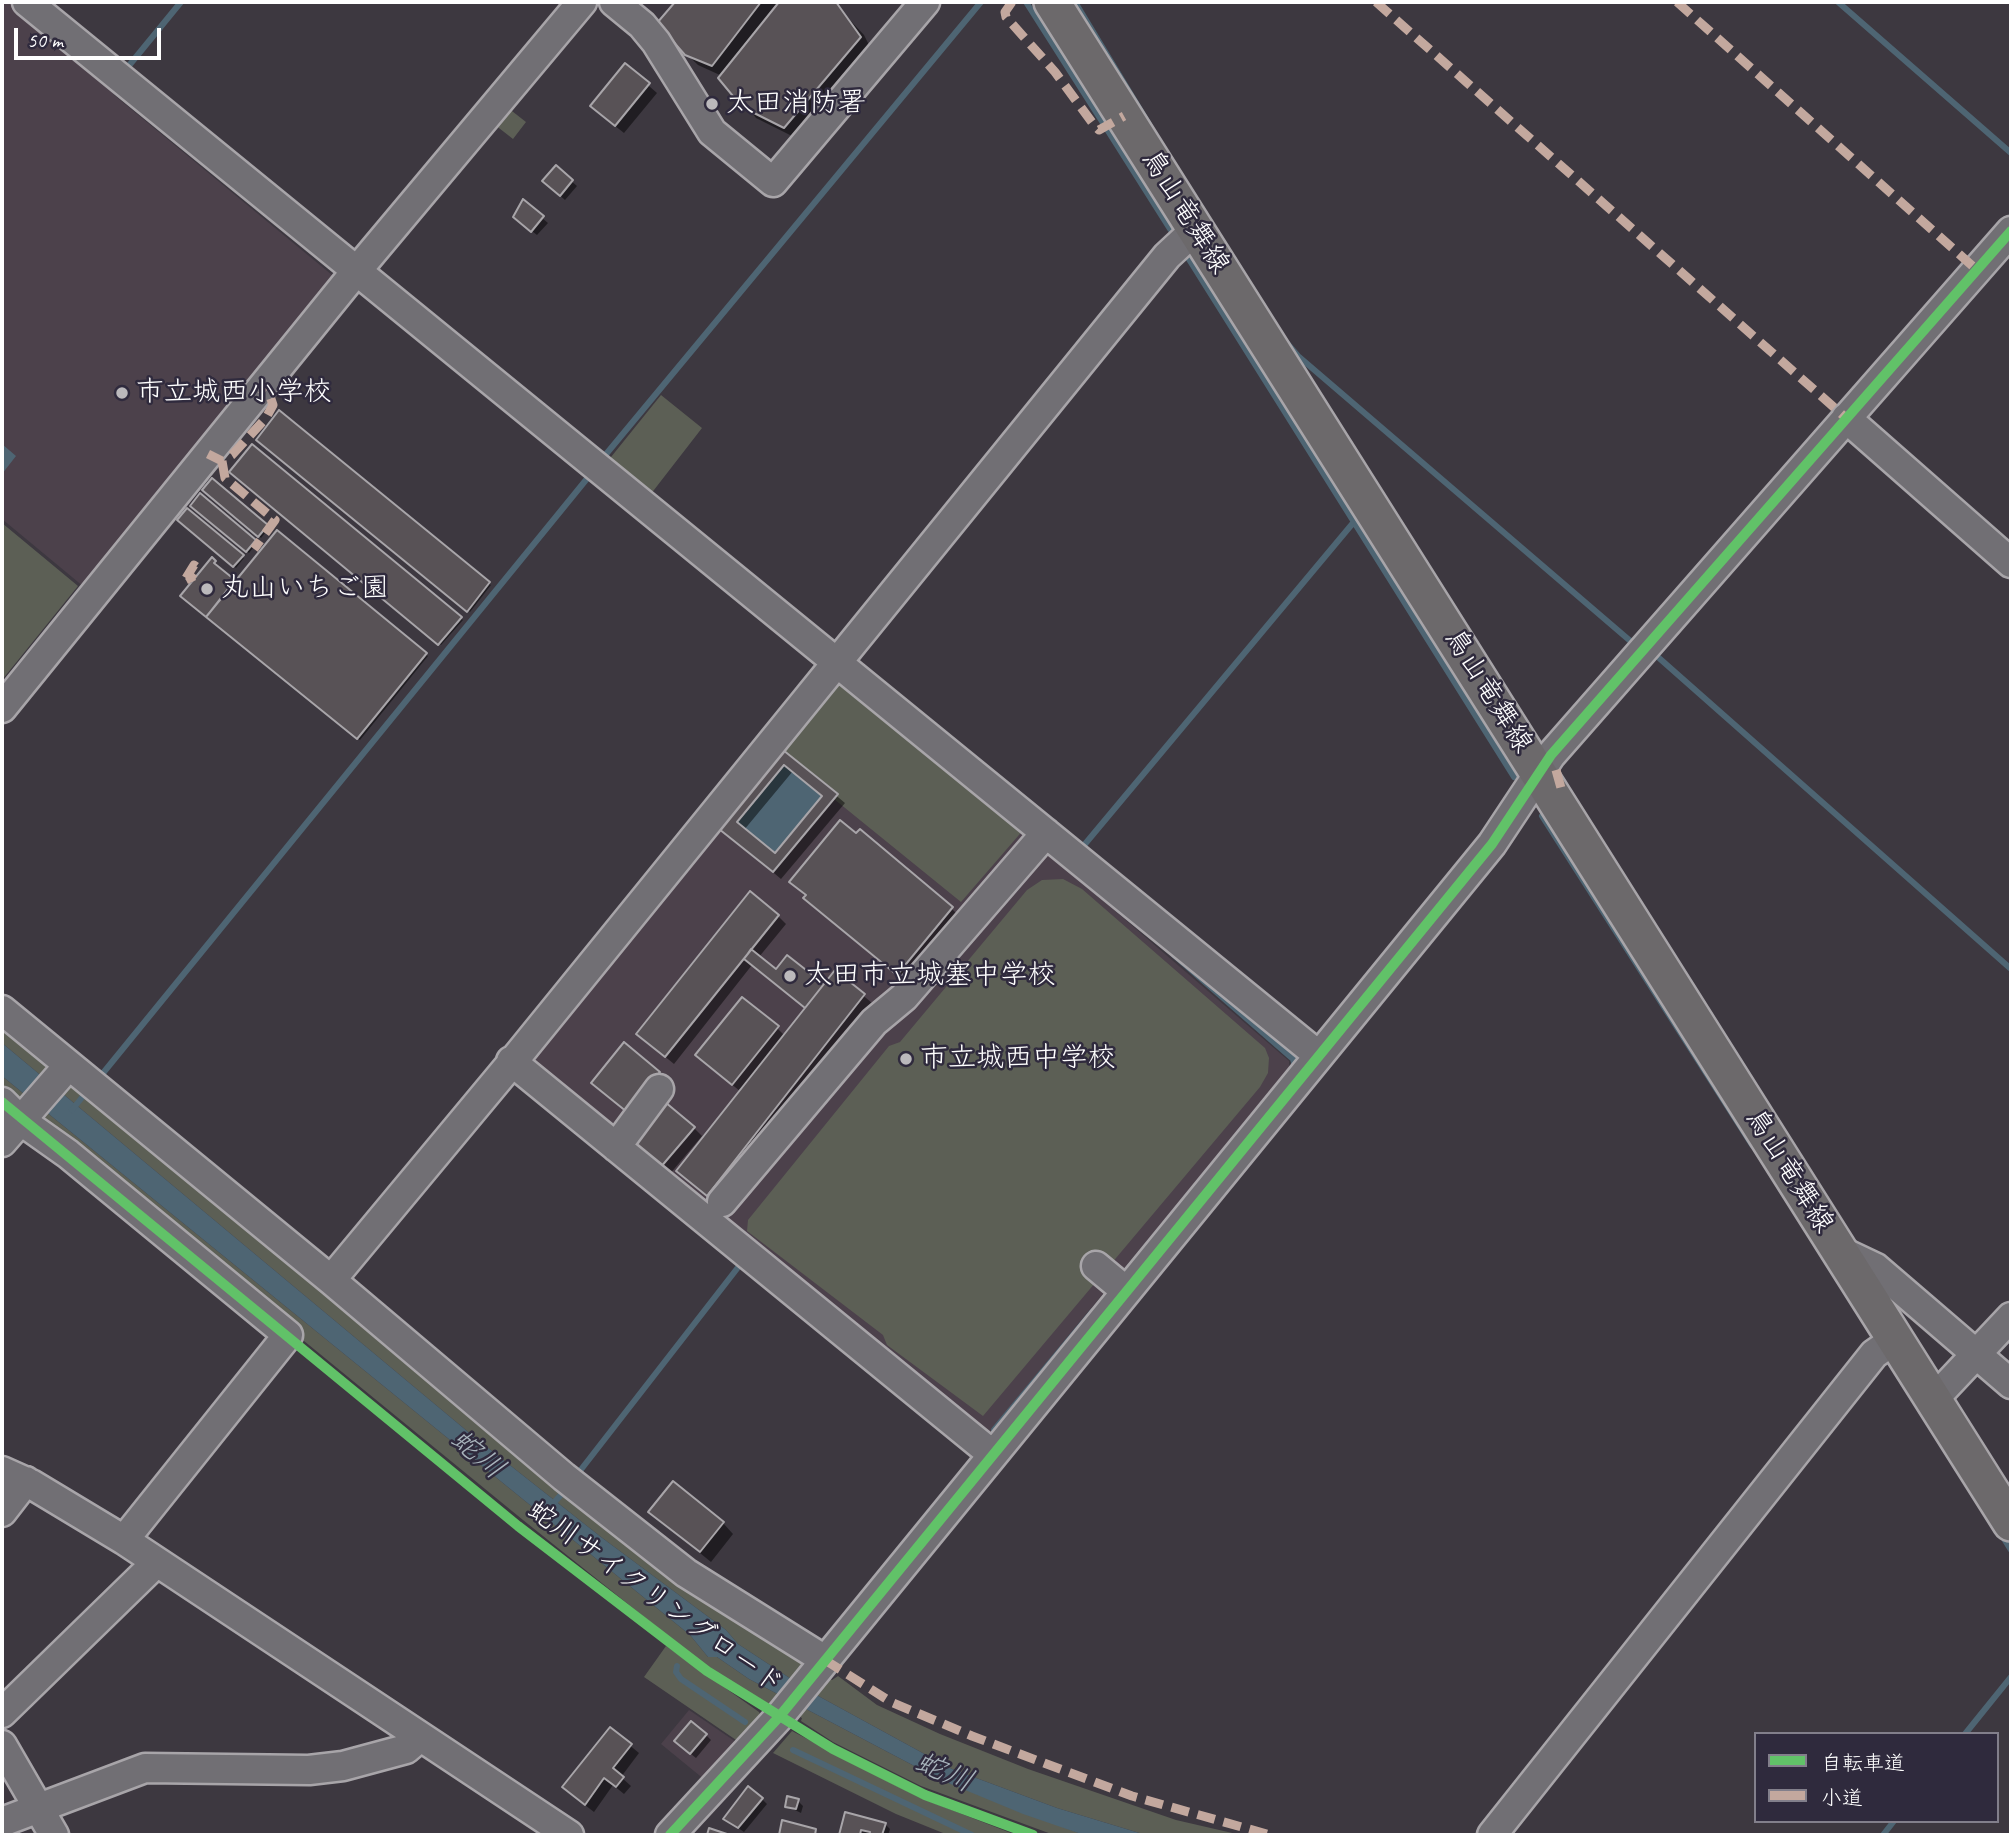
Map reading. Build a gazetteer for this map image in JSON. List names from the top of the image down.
{
  "streets": {
    "main road": ["鳥山竜舞線"],
    "cycle path": ["蛇川サイクリングロード"]
  },
  "water": ["蛇川"],
  "places": [
    "太田消防署",
    "市立城西小学校",
    "丸山いちご園",
    "太田市立城塞中学校",
    "市立城西中学校"
  ],
  "legend": ["自転車道", "小道"],
  "scale_bar": "50 m"
}
